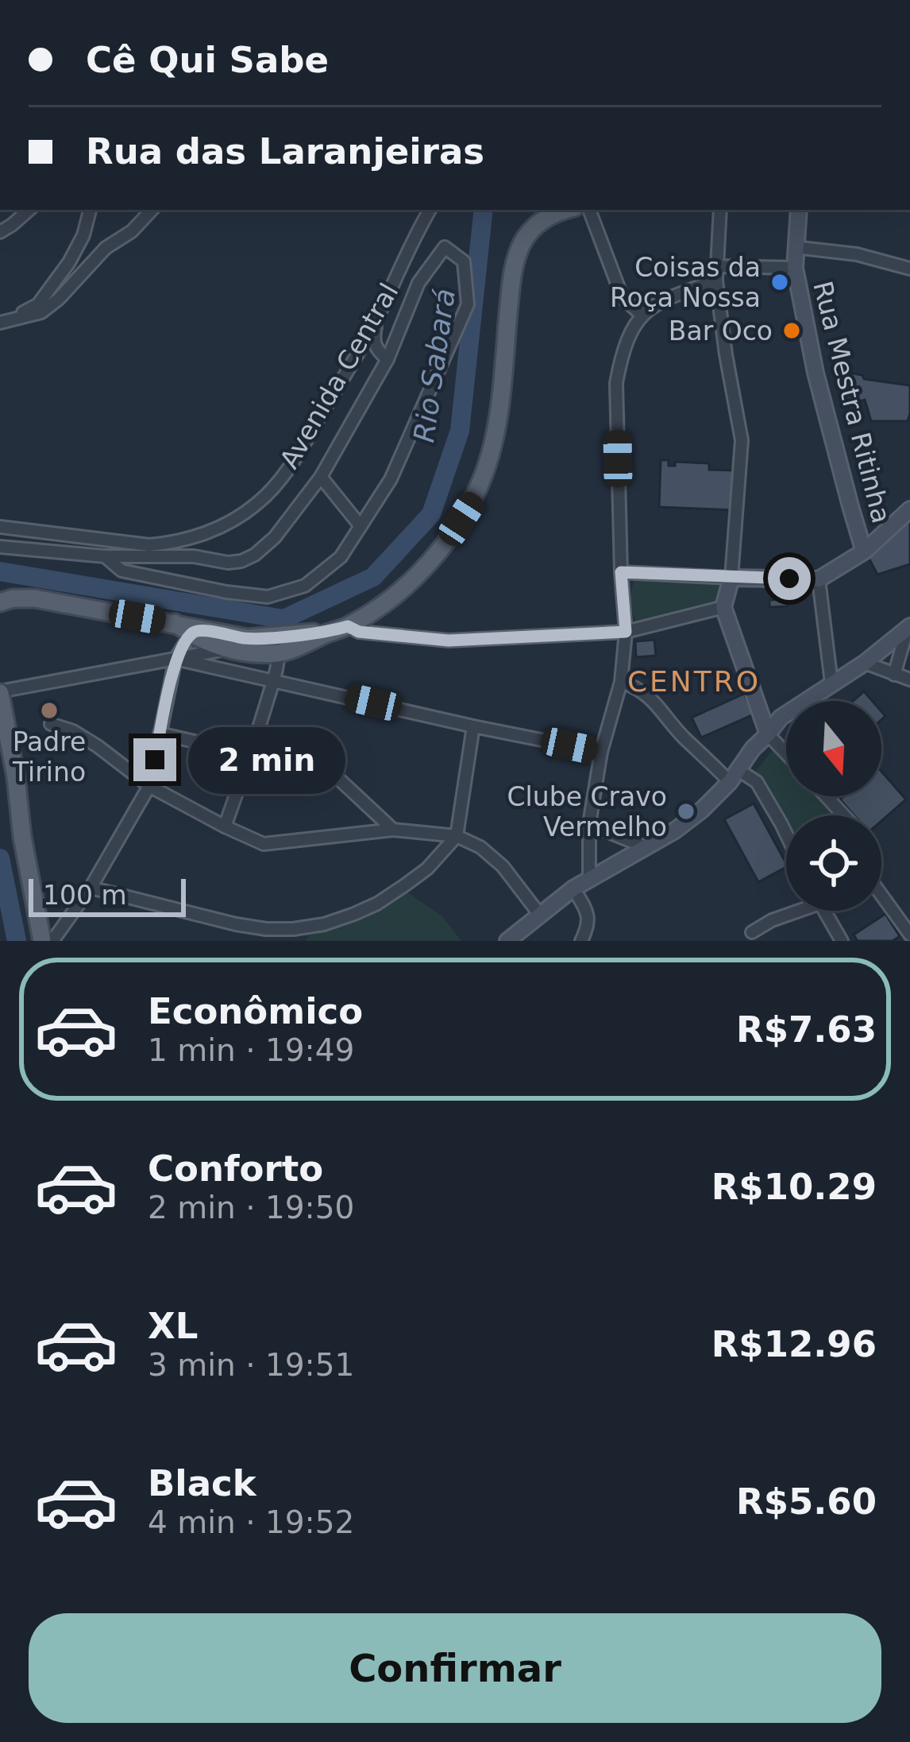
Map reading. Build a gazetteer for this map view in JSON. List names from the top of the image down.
{
  "streets": {
    "main road": ["Rua Mestra Ritinha"],
    "street": ["Avenida Central"]
  },
  "districts": ["CENTRO"],
  "water": ["Rio Sabará"],
  "places": [
    "Coisas da Roça Nossa",
    "Bar Oco",
    "Padre Tirino",
    "Clube Cravo Vermelho"
  ],
  "scale_bar": "100 m",
  "north": "bottom",
  "page": {
    "banner": ["Cê Qui Sabe", "Rua das Laranjeiras"],
    "bubble": "2 min",
    "scale": "100 m",
    "list": [
      {
        "name": "Econômico",
        "note": "1 min · 19:49",
        "value": "R$7.63"
      },
      {
        "name": "Conforto",
        "note": "2 min · 19:50",
        "value": "R$10.29"
      },
      {
        "name": "XL",
        "note": "3 min · 19:51",
        "value": "R$12.96"
      },
      {
        "name": "Black",
        "note": "4 min · 19:52",
        "value": "R$5.60"
      }
    ],
    "buttons": "Confirmar"
  }
}
